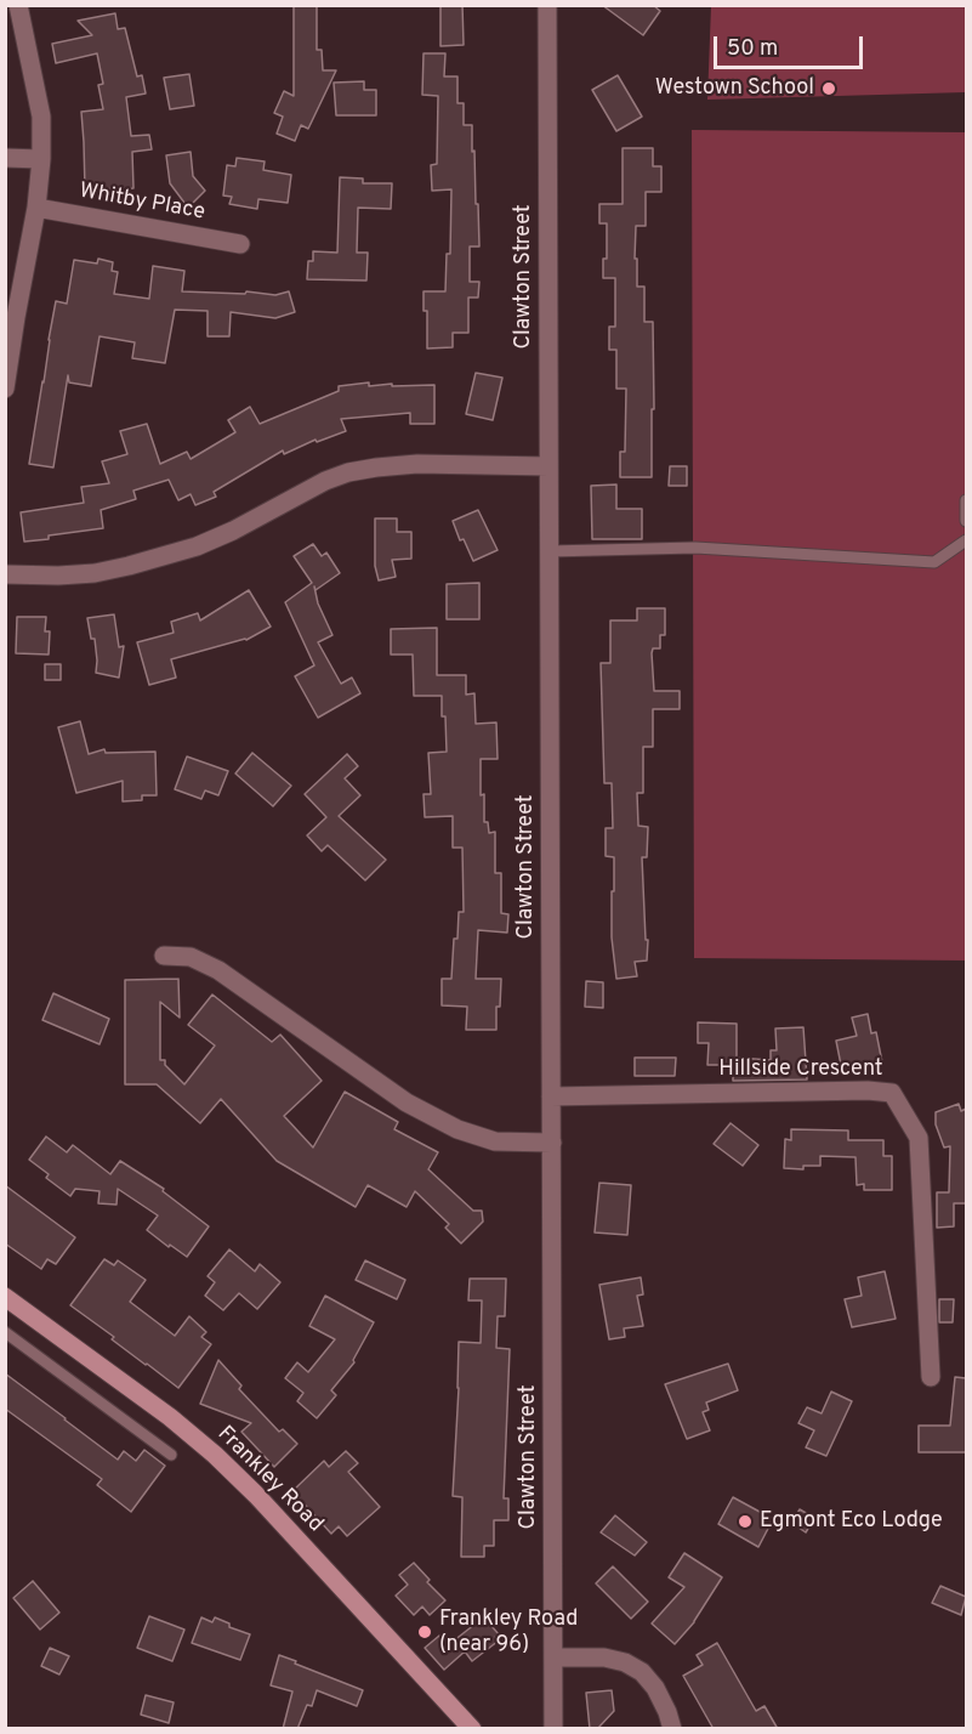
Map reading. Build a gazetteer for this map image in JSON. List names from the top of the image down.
{
  "streets": {
    "street": [
      "Whitby Place",
      "Clawton Street",
      "Hillside Crescent",
      "Frankley Road"
    ]
  },
  "crossings": [
    ["Clawton Street", "Hillside Crescent"]
  ],
  "places": ["Westown School", "Egmont Eco Lodge", "Frankley Road (near 96)"],
  "scale_bar": "50 m"
}
